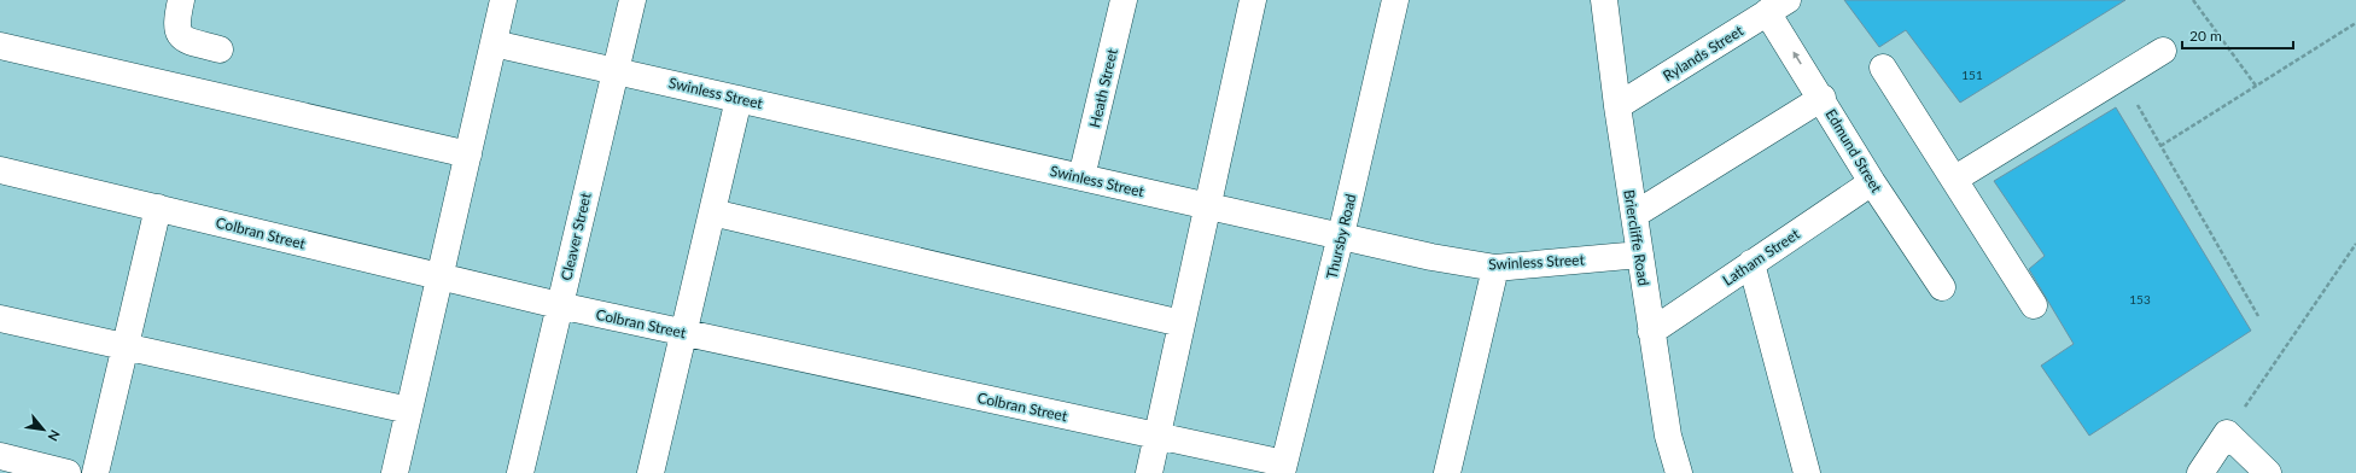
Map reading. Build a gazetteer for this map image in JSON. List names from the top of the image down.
{
  "streets": {
    "street": [
      "Rylands Street",
      "Heath Street",
      "Swinless Street",
      "Edmund Street",
      "Colbran Street",
      "Cleaver Street",
      "Thursby Road",
      "Briercliffe Road",
      "Latham Street"
    ]
  },
  "crossings": [
    ["Rylands Street", "Edmund Street"],
    ["Rylands Street", "Briercliffe Road"],
    ["Heath Street", "Swinless Street"],
    ["Swinless Street", "Cleaver Street"],
    ["Swinless Street", "Thursby Road"],
    ["Swinless Street", "Briercliffe Road"],
    ["Edmund Street", "Latham Street"],
    ["Colbran Street", "Cleaver Street"],
    ["Colbran Street", "Thursby Road"],
    ["Briercliffe Road", "Latham Street"]
  ],
  "house_numbers": ["151", "153"],
  "scale_bar": "20 m",
  "north": "bottom right"
}
